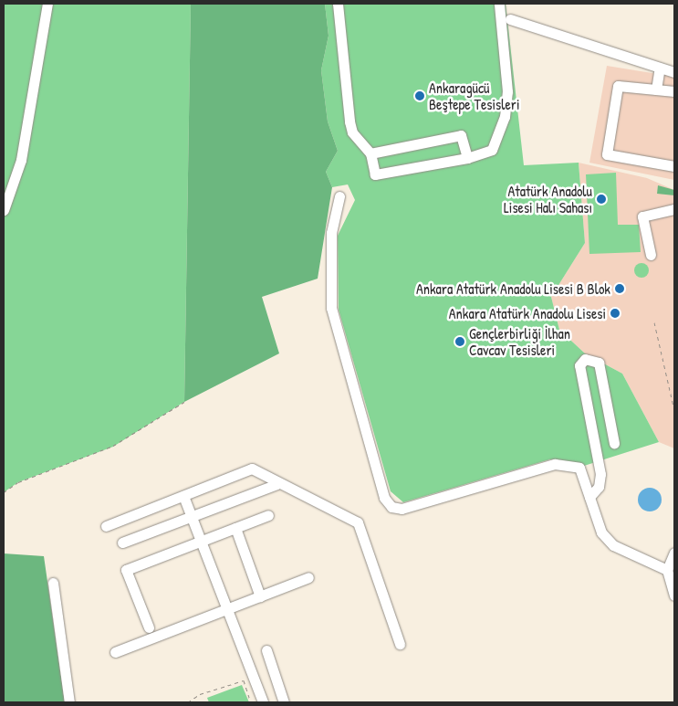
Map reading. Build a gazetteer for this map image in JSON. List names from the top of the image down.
{
  "places": [
    "Ankaragücü Beştepe Tesisleri",
    "Atatürk Anadolu Lisesi Halı Sahası",
    "Ankara Atatürk Anadolu Lisesi B Blok",
    "Ankara Atatürk Anadolu Lisesi",
    "Gençlerbirliği İlhan Cavcav Tesisleri"
  ]
}
